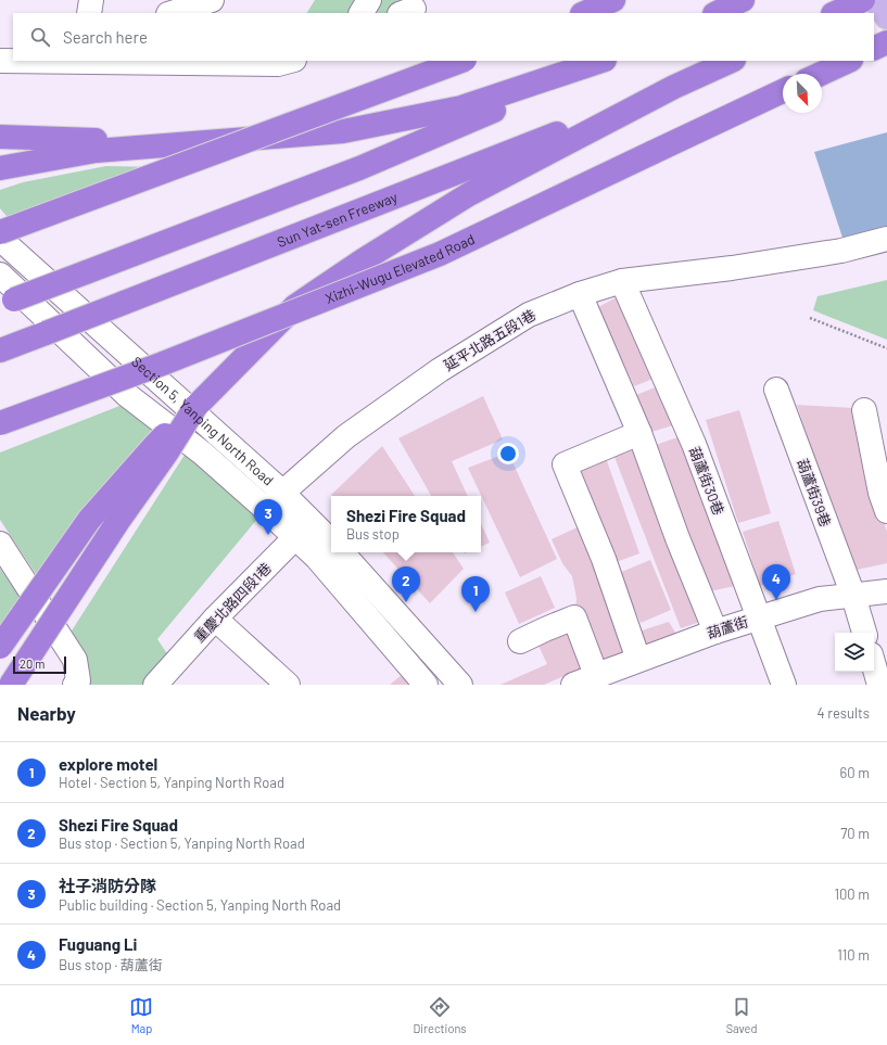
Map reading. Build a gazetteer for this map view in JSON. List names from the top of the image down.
{
  "streets": {
    "highway": ["Sun Yat-sen Freeway", "Xizhi-Wugu Elevated Road"],
    "street": [
      "延平北路五段1巷",
      "Section 5, Yanping North Road",
      "葫蘆街30巷",
      "葫蘆街39巷",
      "重慶北路四段1巷",
      "葫蘆街"
    ]
  },
  "crossings": [
    ["延平北路五段1巷", "Section 5, Yanping North Road"],
    ["延平北路五段1巷", "葫蘆街30巷"],
    ["Section 5, Yanping North Road", "重慶北路四段1巷"],
    ["葫蘆街30巷", "葫蘆街"],
    ["葫蘆街39巷", "葫蘆街"]
  ],
  "scale_bar": "20 m",
  "north": "bottom right",
  "page": {
    "search": "Search here",
    "popup": ["Shezi Fire Squad", "Bus stop"],
    "pins": [
      "3",
      "4",
      "2",
      "1"
    ],
    "scale": "20 m",
    "heading": ["Nearby", "4 results"],
    "list": [
      {
        "mark": "1",
        "name": "explore motel",
        "note": "Hotel · Section 5, Yanping North Road",
        "value": "60 m"
      },
      {
        "mark": "2",
        "name": "Shezi Fire Squad",
        "note": "Bus stop · Section 5, Yanping North Road",
        "value": "70 m"
      },
      {
        "mark": "3",
        "name": "社子消防分隊",
        "note": "Public building · Section 5, Yanping North Road",
        "value": "100 m"
      },
      {
        "mark": "4",
        "name": "Fuguang Li",
        "note": "Bus stop · 葫蘆街",
        "value": "110 m"
      }
    ],
    "nav": ["Map", "Directions", "Saved"]
  }
}
